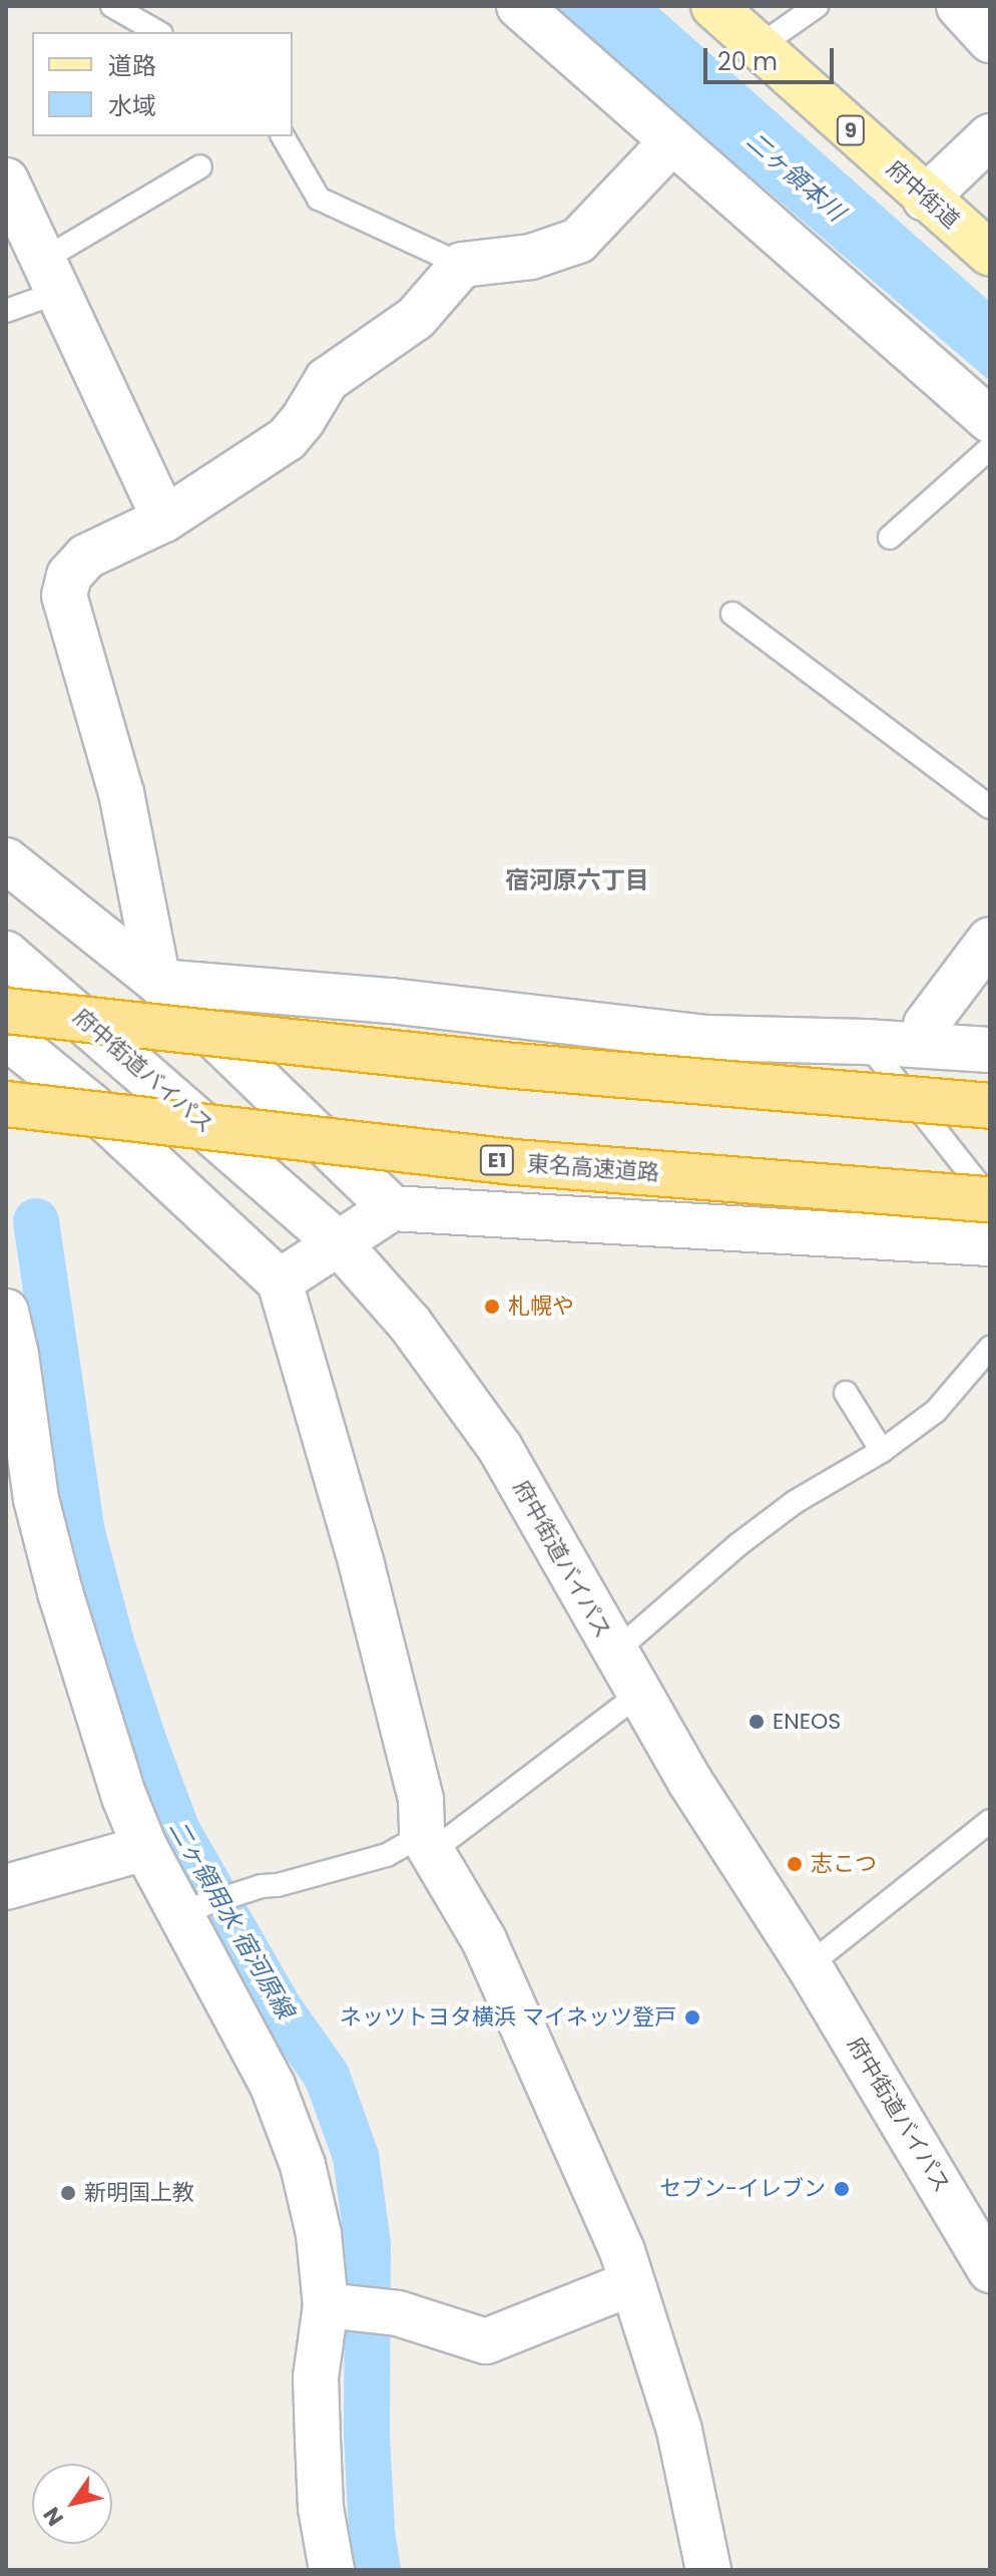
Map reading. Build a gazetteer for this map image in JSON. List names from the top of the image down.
{
  "streets": {
    "highway": ["E1", "東名高速道路"],
    "main road": ["9", "府中街道"],
    "street": ["府中街道バイパス"]
  },
  "districts": ["宿河原六丁目"],
  "water": ["二ヶ領本川", "二ヶ領用水 宿河原線"],
  "places": [
    "札幌や",
    "ENEOS",
    "志こつ",
    "ネッツトヨタ横浜 マイネッツ登戸",
    "セブン-イレブン",
    "新明国上教"
  ],
  "legend": ["道路", "水域"],
  "scale_bar": "20 m",
  "north": "bottom left"
}
